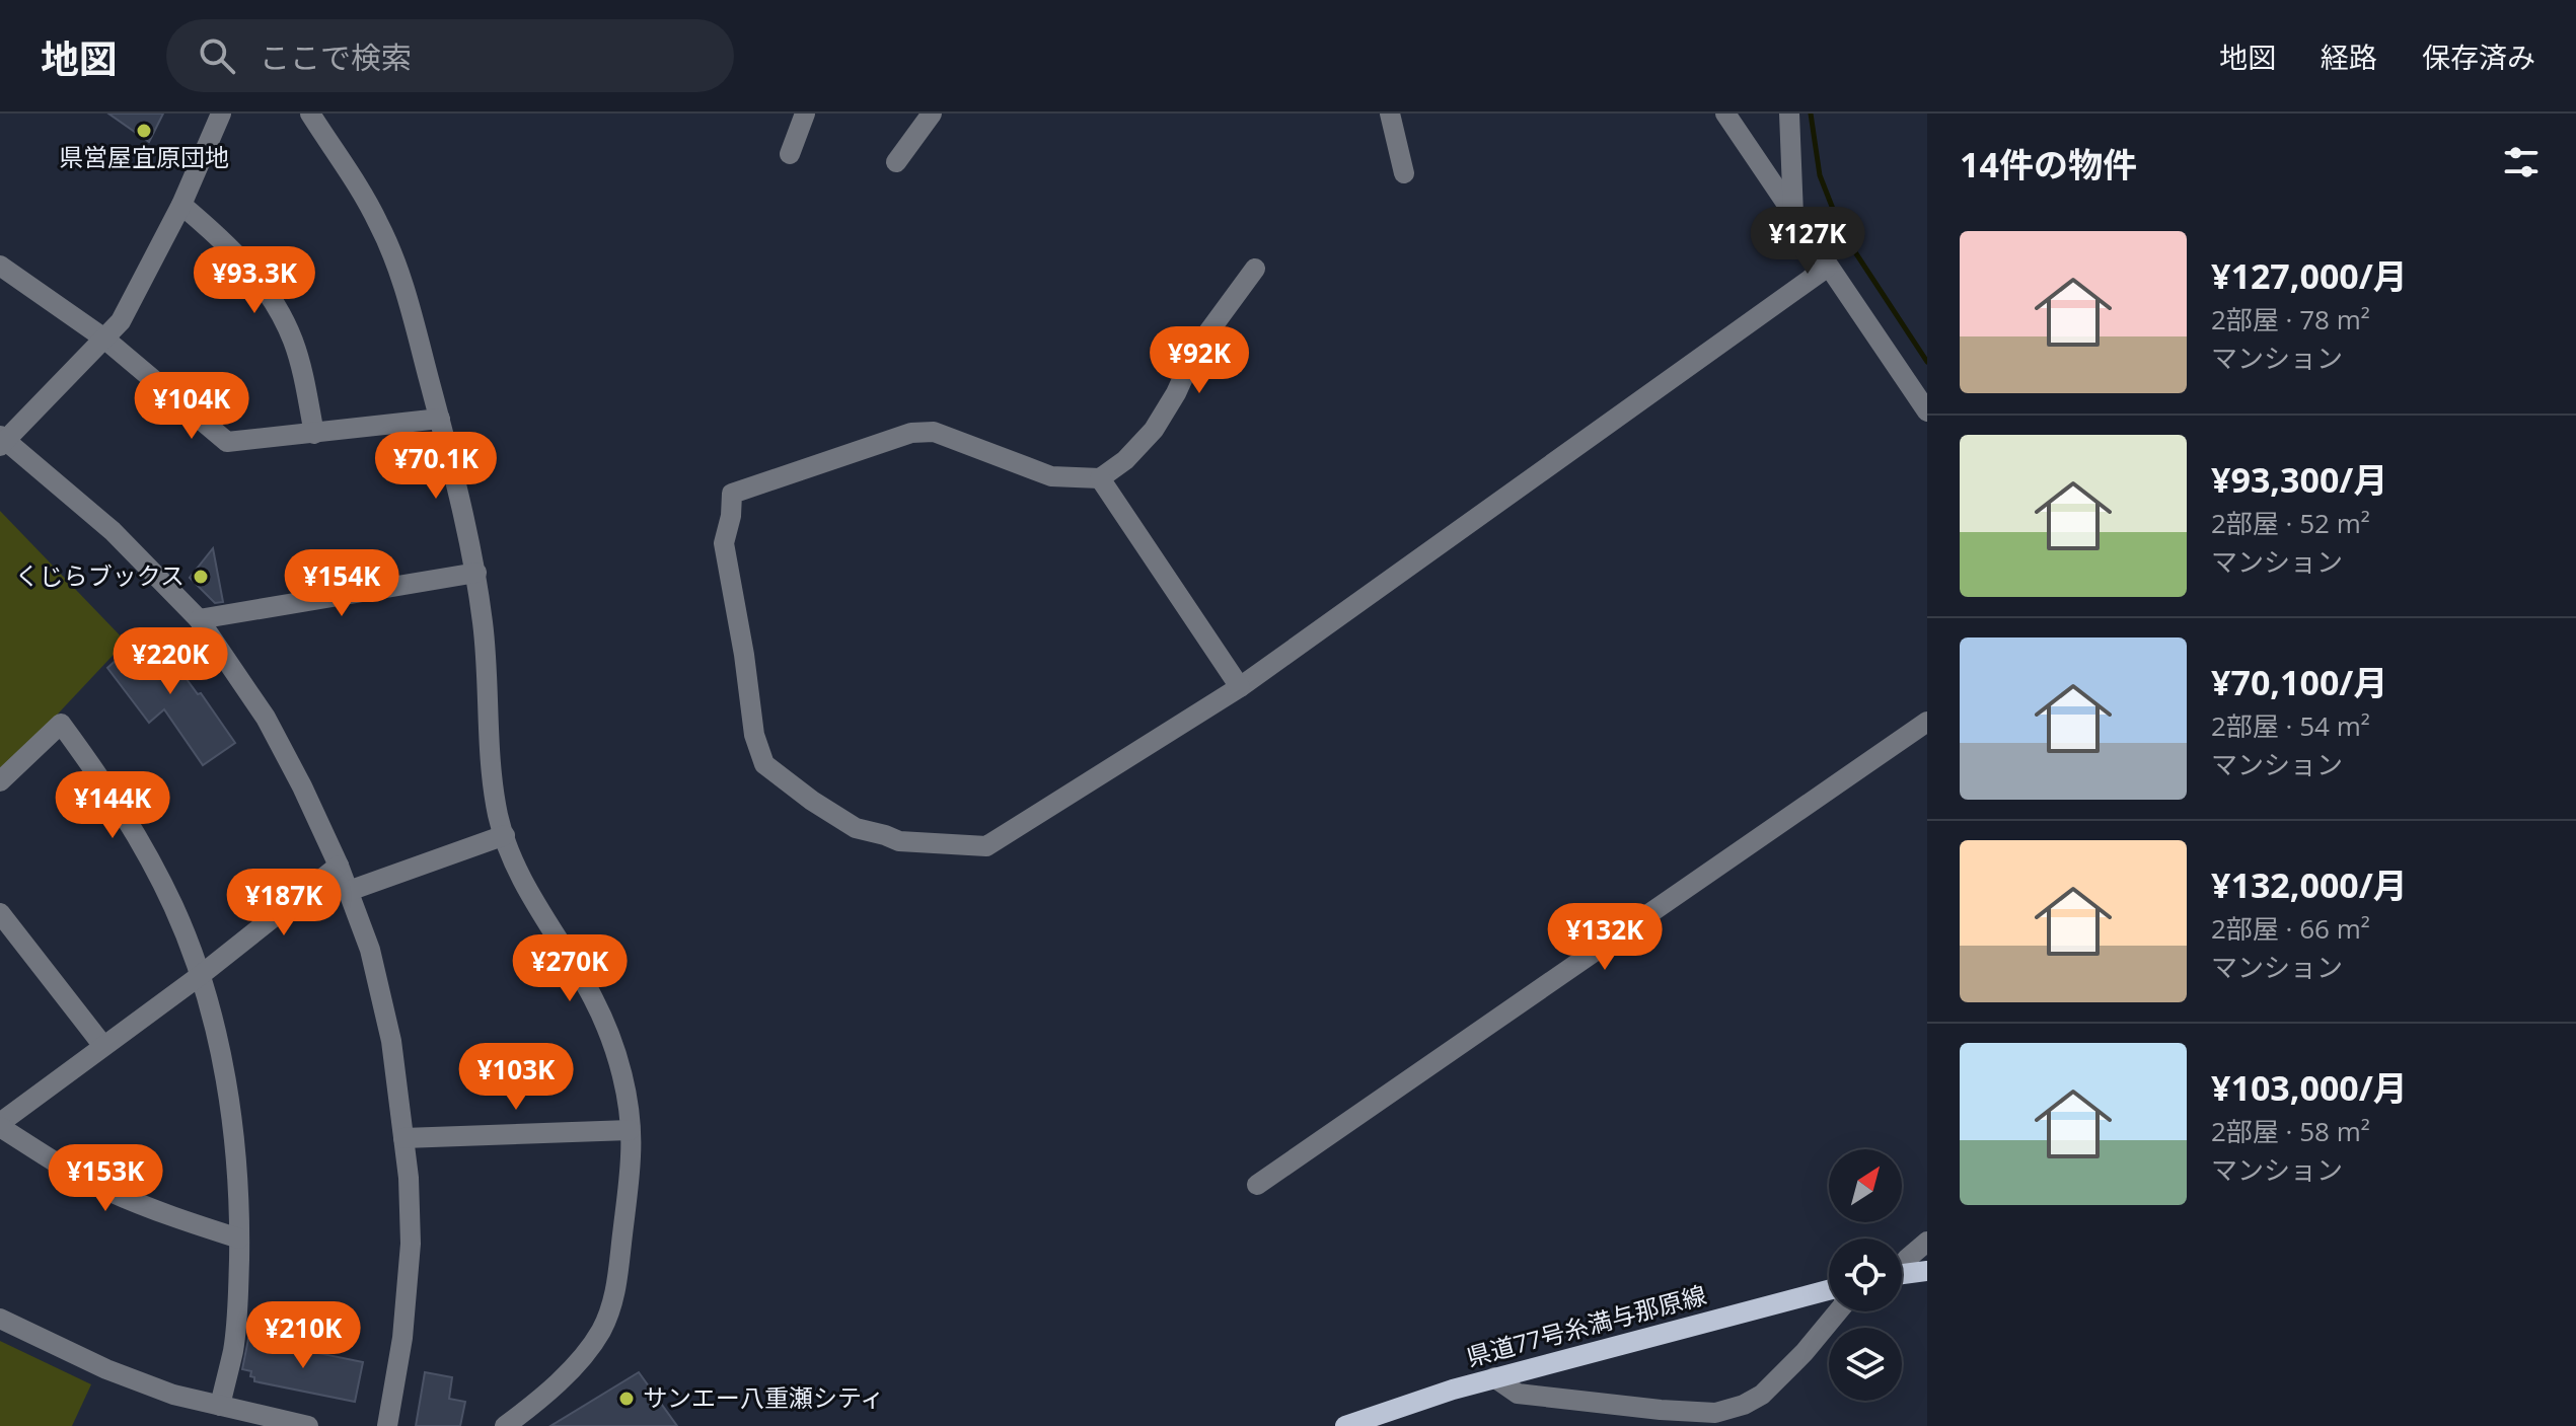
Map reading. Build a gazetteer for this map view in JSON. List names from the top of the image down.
{
  "streets": {
    "main road": ["県道77号糸満与那原線"]
  },
  "places": ["県営屋宜原団地", "くじらブックス", "サンエー八重瀬シティ"],
  "north": "top right",
  "page": {
    "header": "地図",
    "search": "ここで検索",
    "nav": ["地図", "経路", "保存済み"],
    "heading": "14件の物件",
    "price": [
      "¥127K",
      "¥93.3K",
      "¥92K",
      "¥104K",
      "¥70.1K",
      "¥154K",
      "¥220K",
      "¥144K",
      "¥187K",
      "¥132K",
      "¥270K",
      "¥103K",
      "¥153K",
      "¥210K"
    ],
    "list": [
      {
        "name": "¥127,000/月",
        "note": "2部屋 · 78 m² · マンション"
      },
      {
        "name": "¥93,300/月",
        "note": "2部屋 · 52 m² · マンション"
      },
      {
        "name": "¥70,100/月",
        "note": "2部屋 · 54 m² · マンション"
      },
      {
        "name": "¥132,000/月",
        "note": "2部屋 · 66 m² · マンション"
      },
      {
        "name": "¥103,000/月",
        "note": "2部屋 · 58 m² · マンション"
      }
    ]
  }
}
